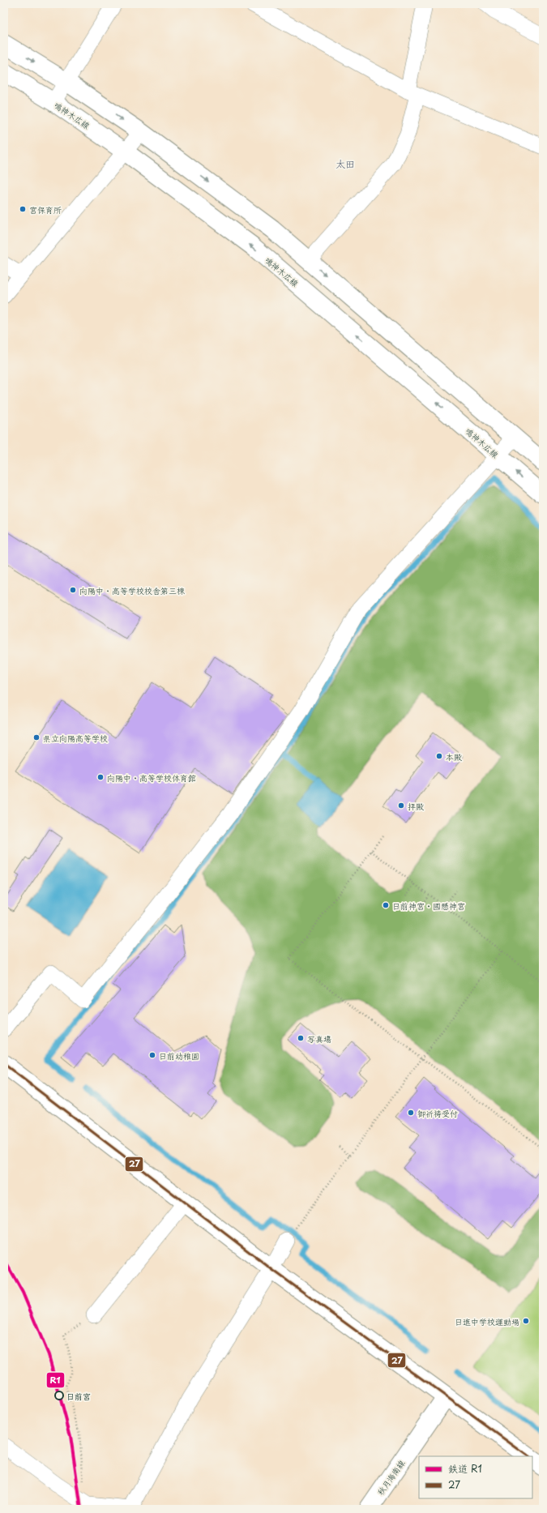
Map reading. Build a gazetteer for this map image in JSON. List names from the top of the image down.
{
  "streets": {
    "main road": ["鳴神木広線", "秋月海南線"]
  },
  "districts": ["太田"],
  "places": [
    "宮保育所",
    "向陽中・高等学校校舎第三棟",
    "県立向陽高等学校",
    "本殿",
    "向陽中・高等学校体育館",
    "拝殿",
    "日前神宮・國懸神宮",
    "写真塲",
    "日前幼稚園",
    "御祈祷受付",
    "日進中学校運動場",
    "日前宮"
  ],
  "lines": ["transit line 27", "rail line R1"],
  "legend": ["鉄道 R1", "27"]
}
